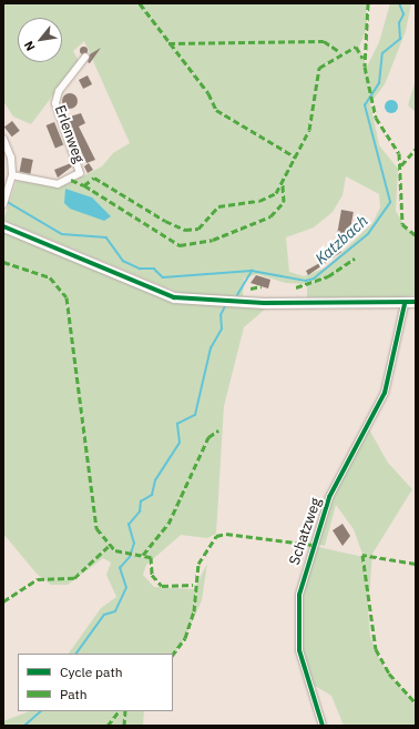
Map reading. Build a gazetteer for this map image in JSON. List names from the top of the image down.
{
  "streets": {
    "street": ["Erlenweg", "Schatzweg"]
  },
  "water": ["Katzbach"],
  "legend": ["Cycle path", "Path"],
  "north": "bottom left"
}
